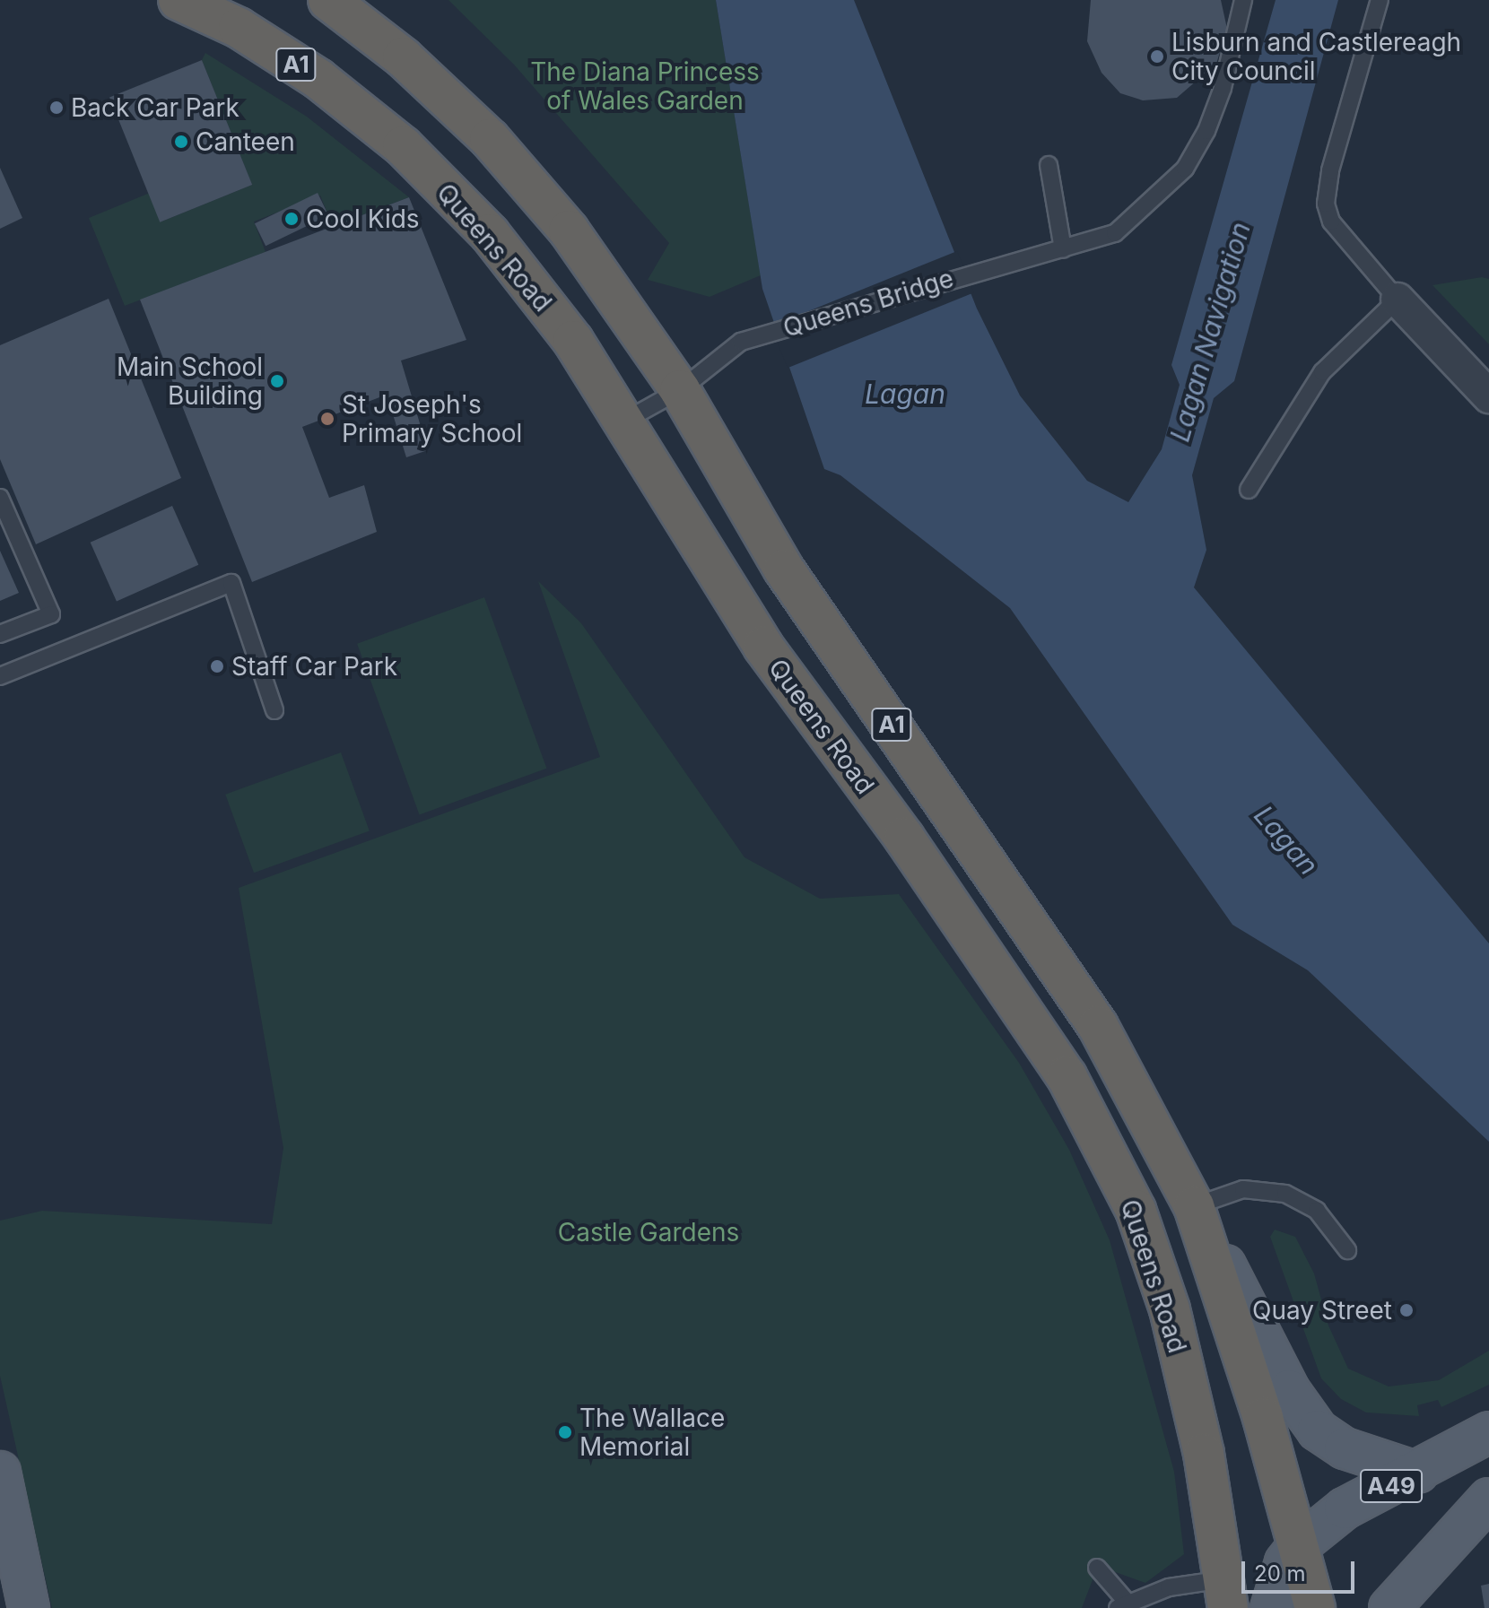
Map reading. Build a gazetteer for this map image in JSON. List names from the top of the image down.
{
  "streets": {
    "highway": ["A1", "Queens Road"],
    "main road": ["A49"],
    "lane": ["Queens Bridge"]
  },
  "crossings": [
    ["A1", "Queens Bridge"],
    ["A1", "A49"],
    ["Queens Road", "Queens Bridge"]
  ],
  "water": ["Lagan Navigation", "Lagan"],
  "parks": ["The Diana Princess of Wales Garden", "Castle Gardens"],
  "places": [
    "Lisburn and Castlereagh City Council",
    "Back Car Park",
    "Canteen",
    "Cool Kids",
    "Main School Building",
    "St Joseph's Primary School",
    "Staff Car Park",
    "Quay Street",
    "The Wallace Memorial"
  ],
  "scale_bar": "20 m"
}
